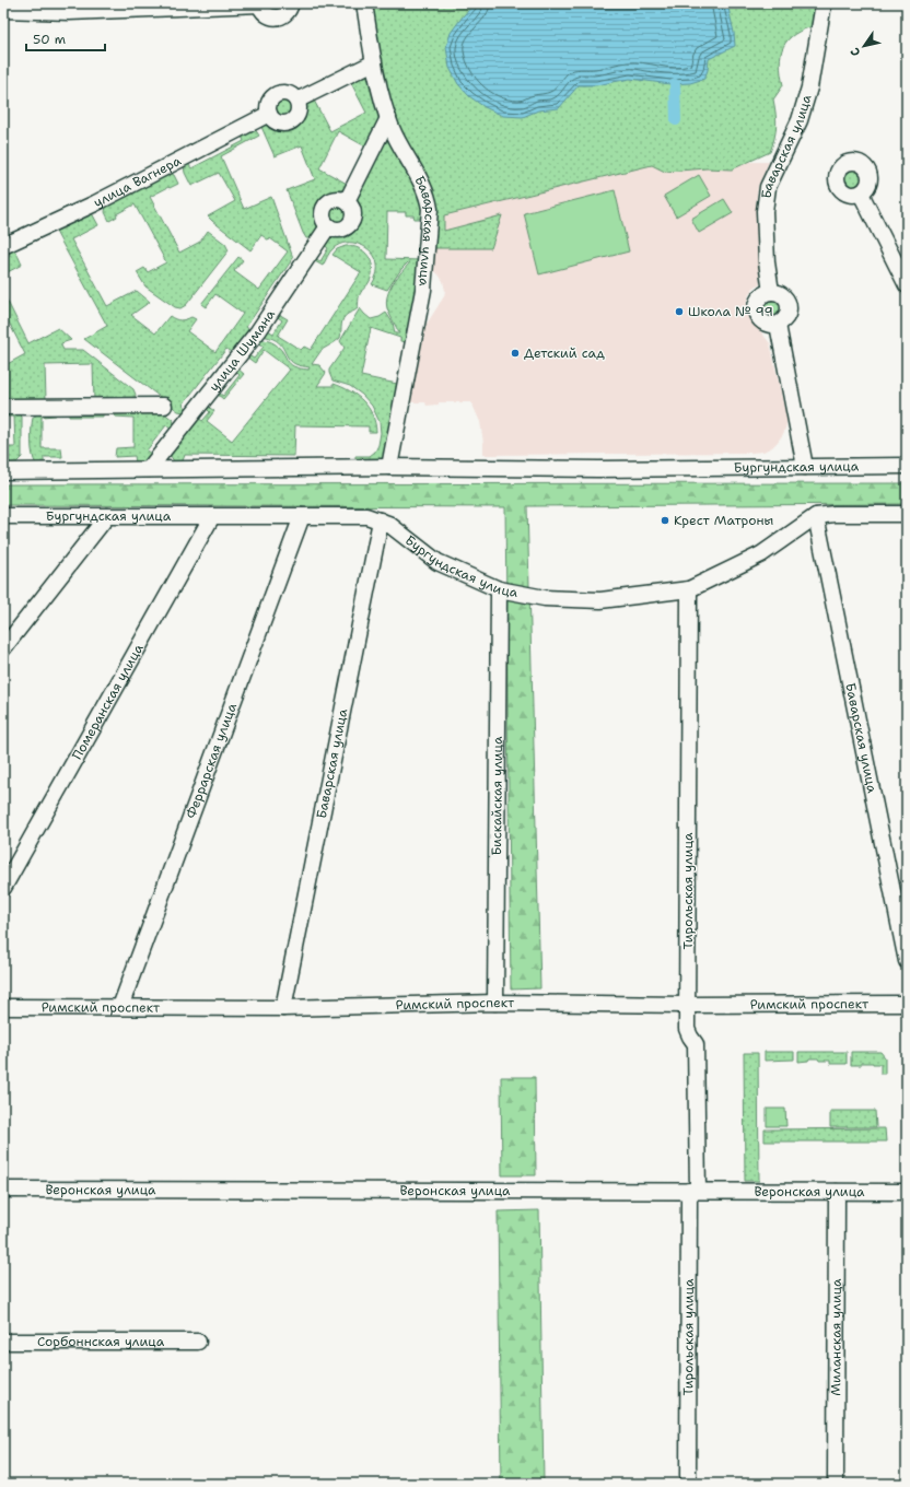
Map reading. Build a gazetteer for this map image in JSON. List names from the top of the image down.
{
  "streets": {
    "street": [
      "Баварская улица",
      "улица Вагнера",
      "улица Шумана",
      "Бургундская улица",
      "Померанская улица",
      "Феррарская улица",
      "Бискайская улица",
      "Тирольская улица",
      "Римский проспект",
      "Веронская улица",
      "Миланская улица",
      "Сорбоннская улица"
    ]
  },
  "crossings": [
    ["Баварская улица", "Бургундская улица"],
    ["Баварская улица", "Римский проспект"],
    ["улица Шумана", "Бургундская улица"],
    ["Бургундская улица", "Померанская улица"],
    ["Бургундская улица", "Феррарская улица"],
    ["Бургундская улица", "Бискайская улица"],
    ["Бургундская улица", "Тирольская улица"],
    ["Феррарская улица", "Римский проспект"],
    ["Бискайская улица", "Римский проспект"],
    ["Тирольская улица", "Римский проспект"],
    ["Тирольская улица", "Веронская улица"],
    ["Веронская улица", "Миланская улица"]
  ],
  "places": ["Школа № 99", "Детский сад", "Крест Матроны"],
  "scale_bar": "50 m",
  "north": "bottom left"
}
